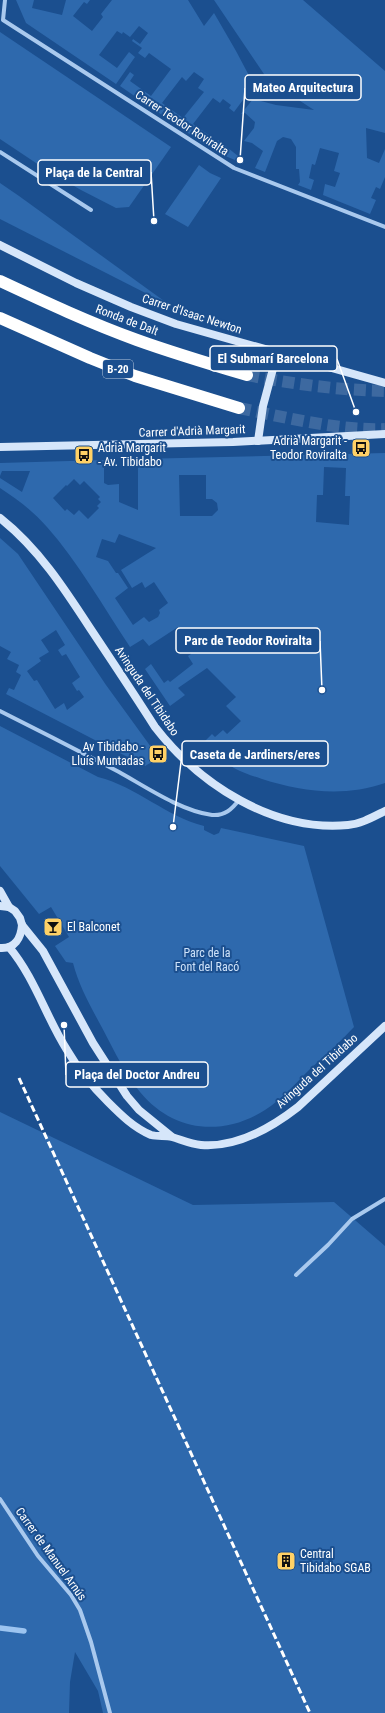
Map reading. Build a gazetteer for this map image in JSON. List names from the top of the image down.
{
  "streets": {
    "highway": ["Ronda de Dalt", "B-20"],
    "street": [
      "Carrer Teodor Roviralta",
      "Carrer d'Isaac Newton",
      "Carrer d'Adrià Margarit",
      "Avinguda del Tibidabo",
      "Carrer de Manuel Arnús"
    ]
  },
  "parks": ["Parc de la Font del Racó"],
  "places": {
    "other": [
      "Mateo Arquitectura",
      "Plaça de la Central",
      "El Submarí Barcelona",
      "Parc de Teodor Roviralta",
      "Caseta de Jardiners/eres",
      "Plaça del Doctor Andreu"
    ],
    "bus stop": ["Adrià Margarit - Teodor Roviralta", "Adrià Margarit - Av. Tibidabo", "Av Tibidabo - Lluís Muntadas"],
    "bar": ["El Balconet"],
    "building": ["Central Tibidabo SGAB"]
  }
}
